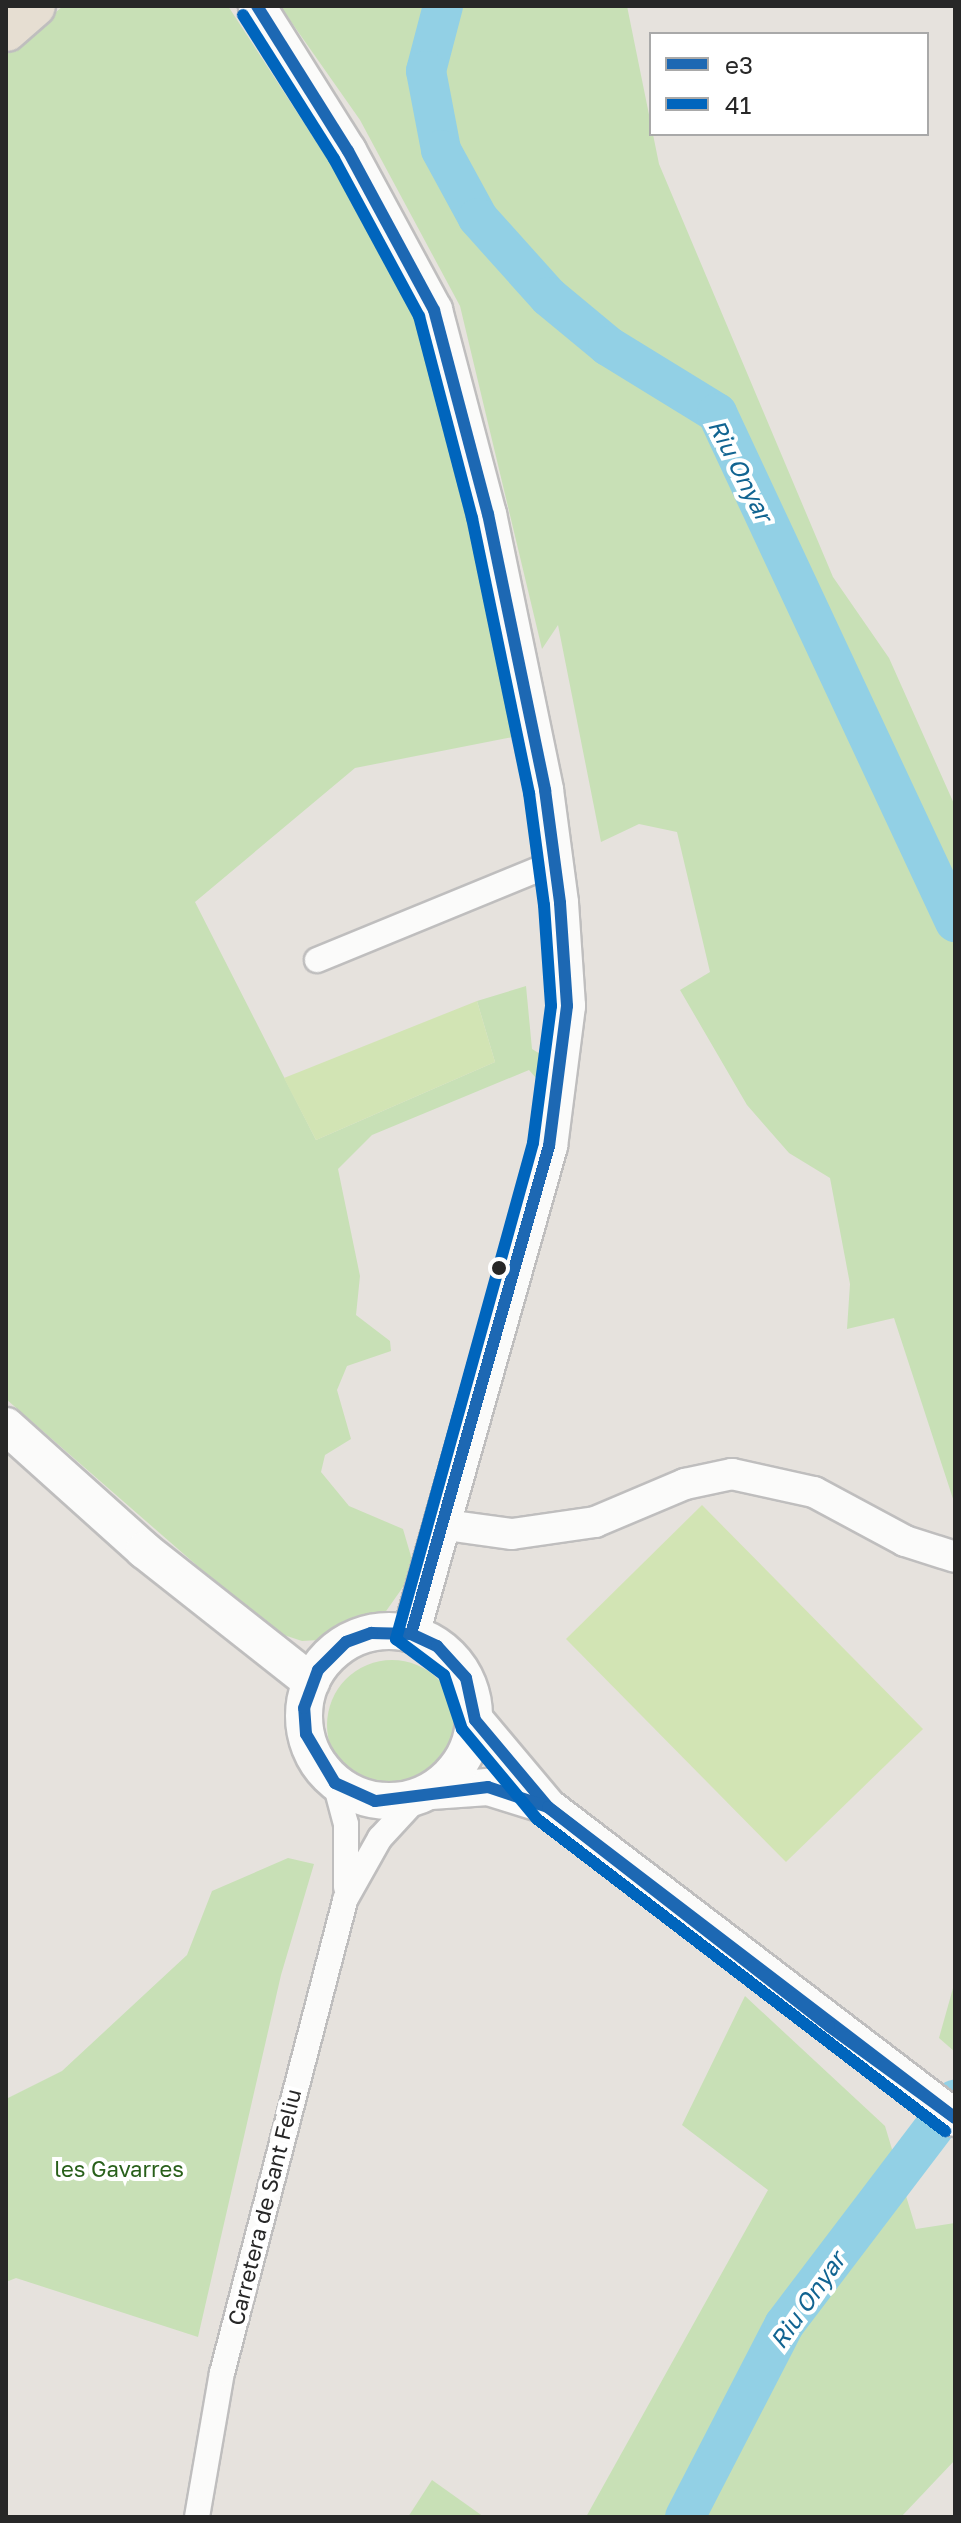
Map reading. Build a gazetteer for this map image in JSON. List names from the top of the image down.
{
  "streets": {
    "street": ["Carretera de Sant Feliu"]
  },
  "water": ["Riu Onyar"],
  "parks": ["les Gavarres"],
  "lines": ["transit line e3", "transit line 41"],
  "legend": ["e3", "41"]
}
